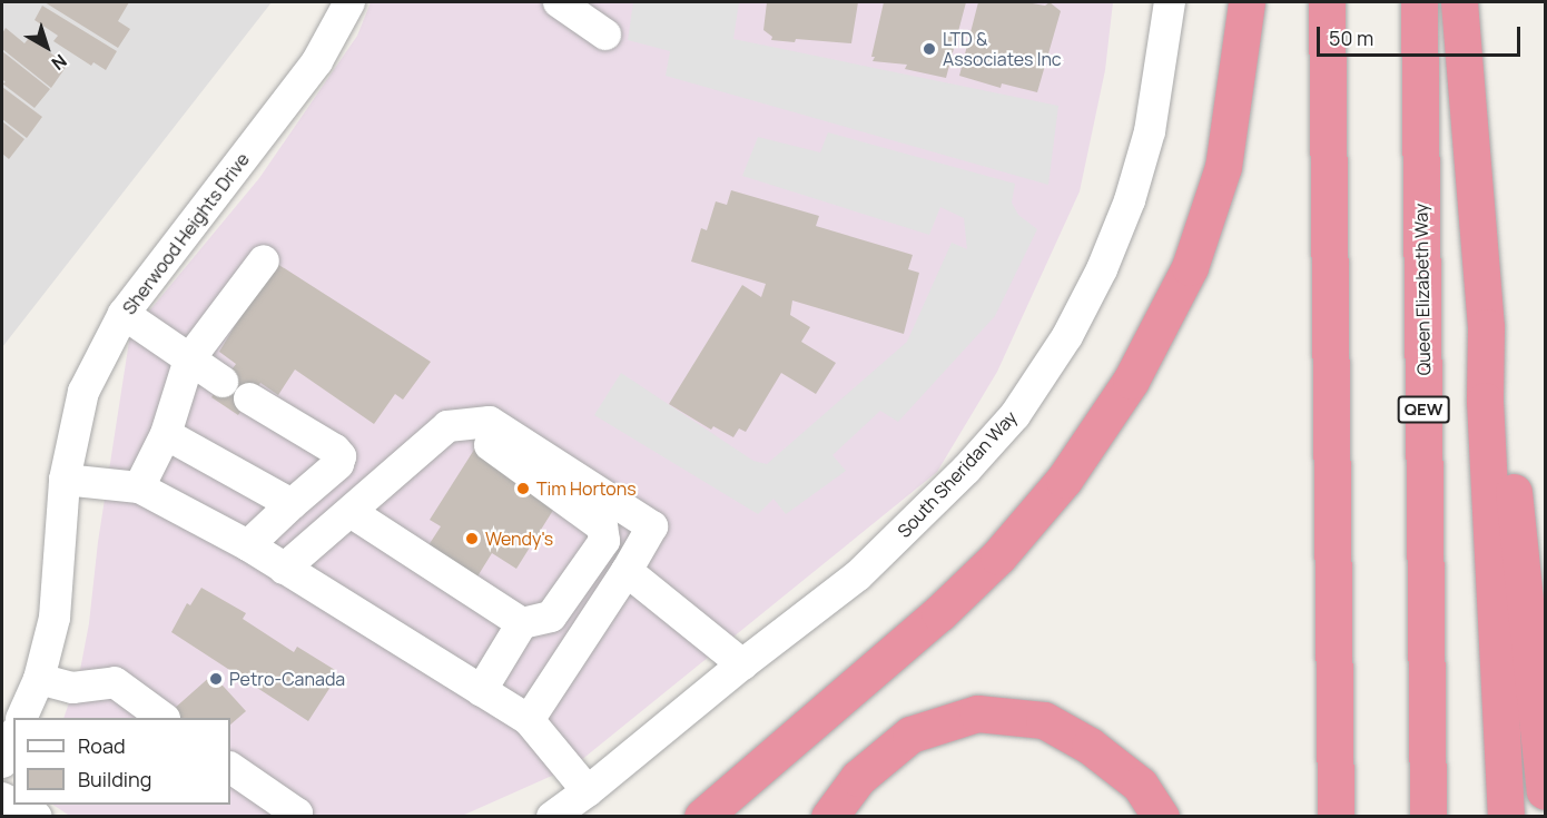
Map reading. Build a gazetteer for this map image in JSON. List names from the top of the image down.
{
  "streets": {
    "highway": ["Queen Elizabeth Way", "QEW"],
    "street": ["Sherwood Heights Drive", "South Sheridan Way"]
  },
  "places": [
    "LTD & Associates Inc",
    "Tim Hortons",
    "Wendy's",
    "Petro-Canada"
  ],
  "legend": ["Road", "Building"],
  "scale_bar": "50 m",
  "north": "bottom right"
}
